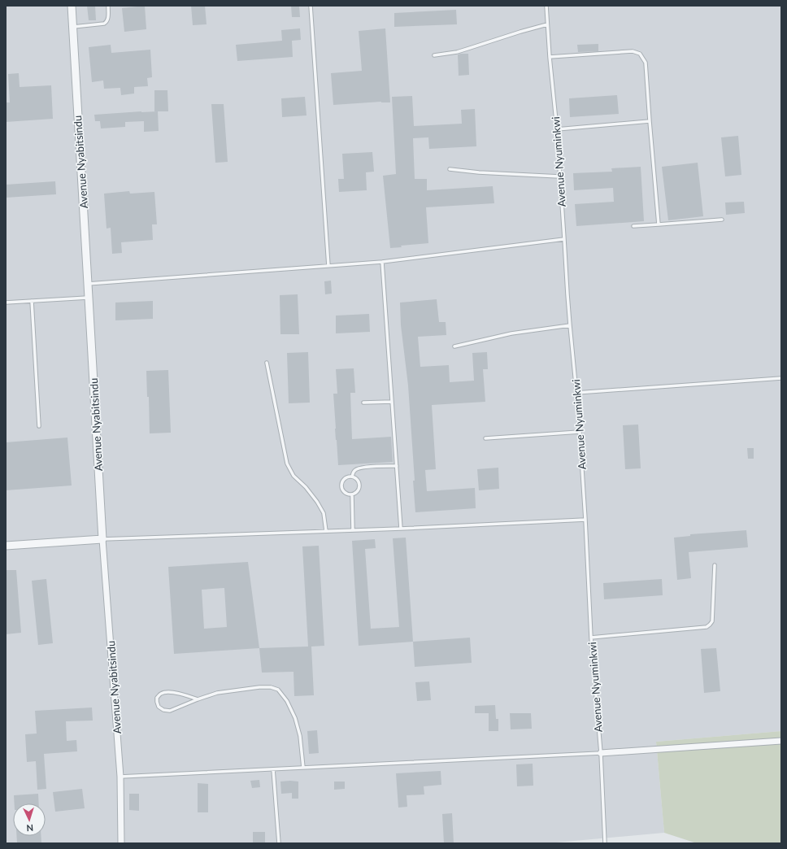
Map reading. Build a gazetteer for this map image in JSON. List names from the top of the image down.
{
  "streets": {
    "street": ["Avenue Nyabitsindu"],
    "lane": ["Avenue Nyuminkwi"]
  },
  "north": "bottom"
}
